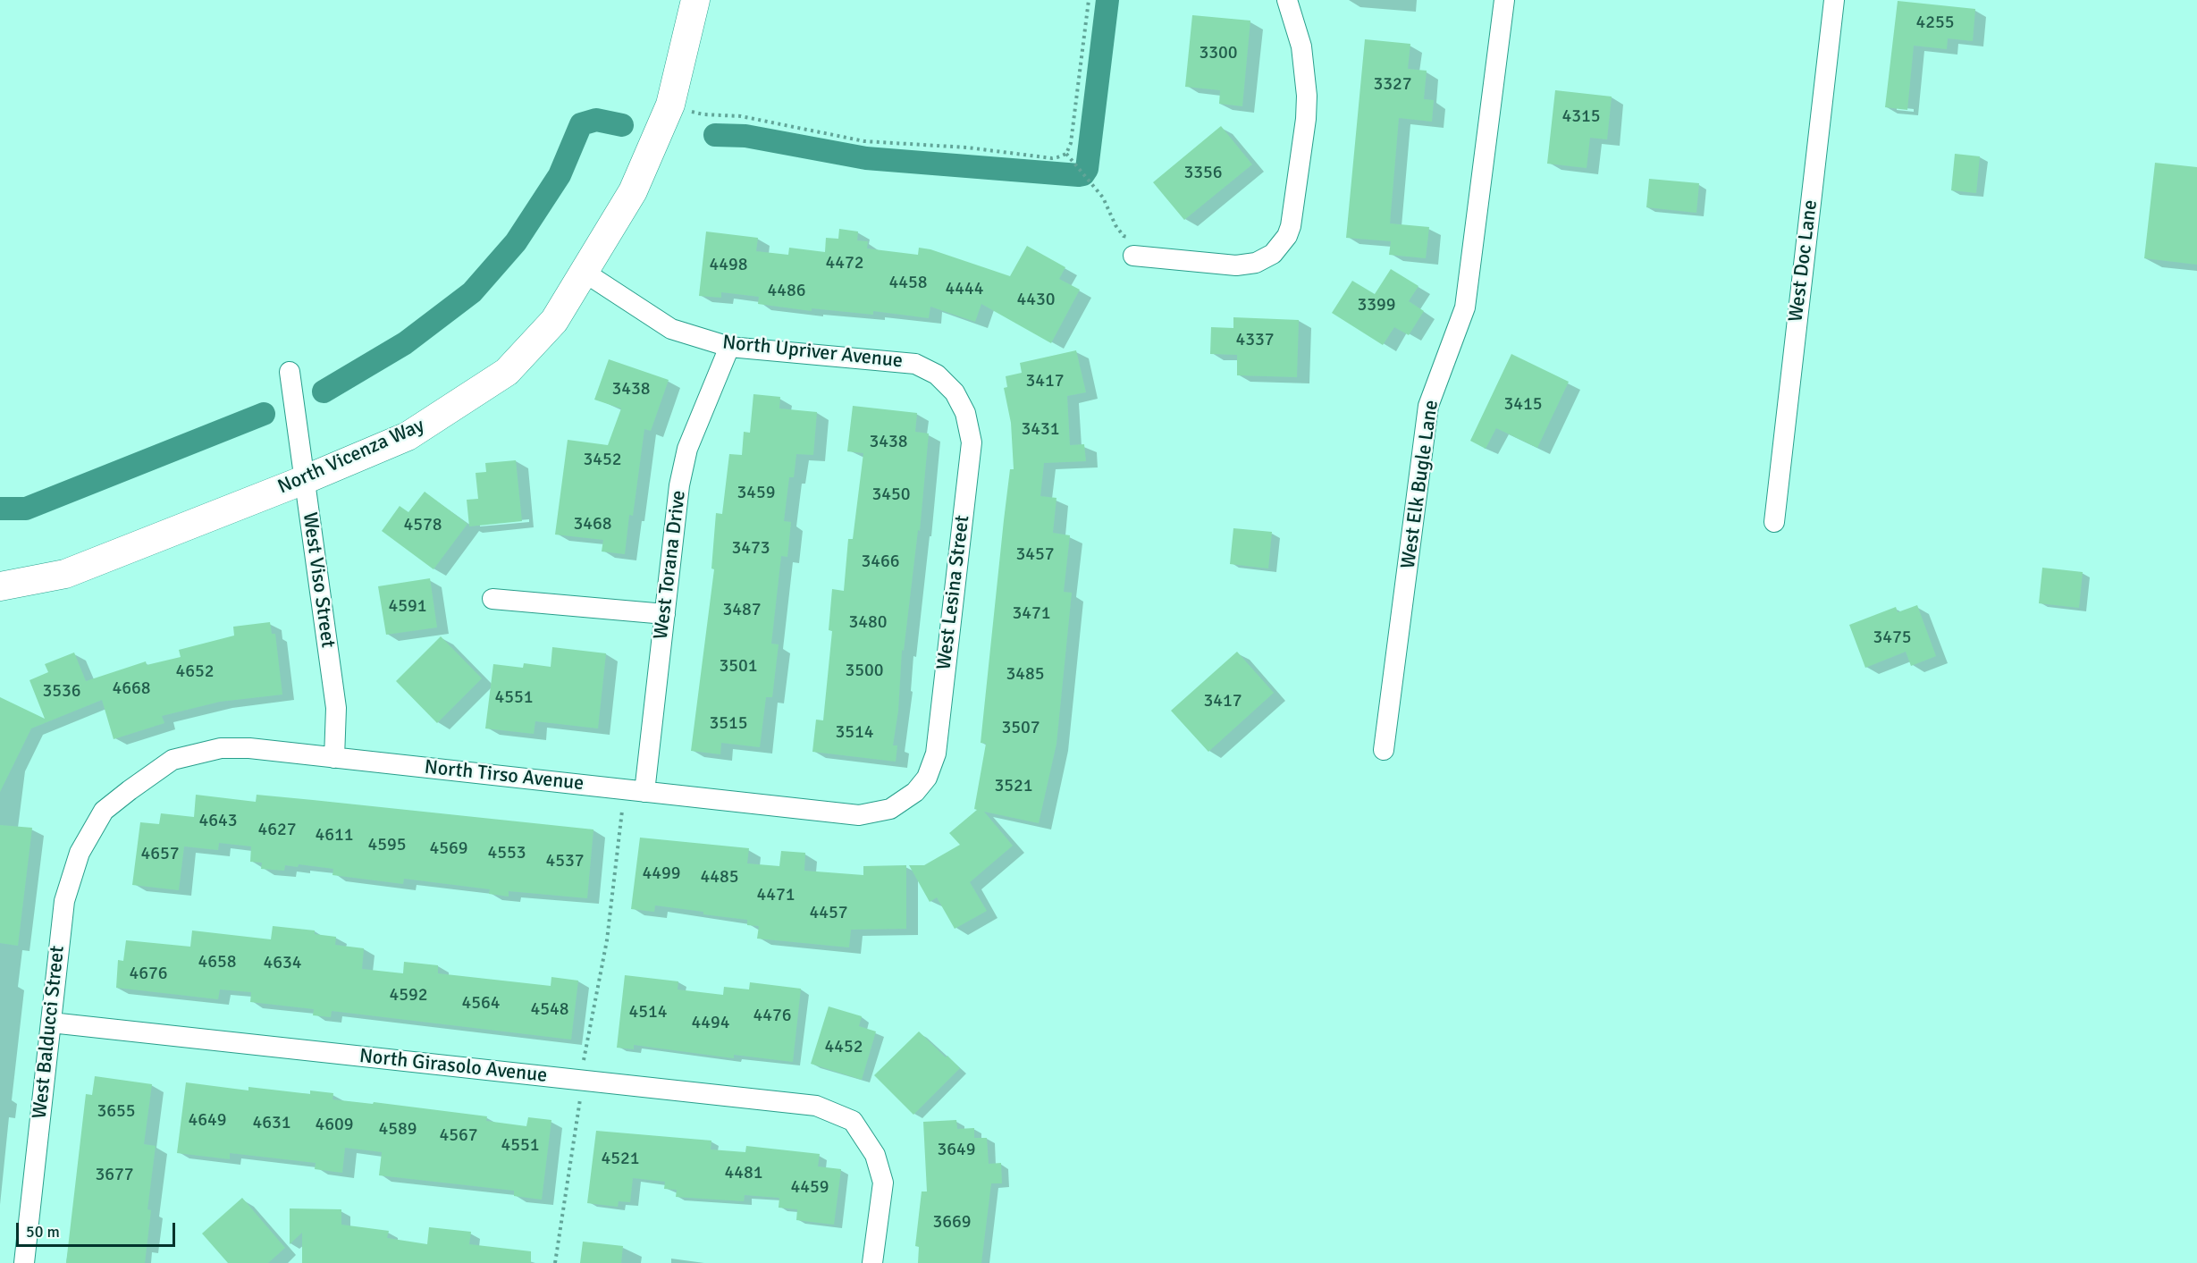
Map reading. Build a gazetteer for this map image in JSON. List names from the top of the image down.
{
  "streets": {
    "street": [
      "West Doc Lane",
      "North Upriver Avenue",
      "North Vicenza Way",
      "West Elk Bugle Lane",
      "West Torana Drive",
      "West Viso Street",
      "West Lesina Street",
      "North Tirso Avenue",
      "West Balducci Street",
      "North Girasolo Avenue"
    ]
  },
  "crossings": [
    ["North Upriver Avenue", "North Vicenza Way"],
    ["North Upriver Avenue", "West Torana Drive"],
    ["North Upriver Avenue", "West Lesina Street"],
    ["North Vicenza Way", "West Viso Street"],
    ["West Torana Drive", "North Tirso Avenue"],
    ["West Viso Street", "North Tirso Avenue"],
    ["West Lesina Street", "North Tirso Avenue"],
    ["North Tirso Avenue", "West Balducci Street"],
    ["West Balducci Street", "North Girasolo Avenue"]
  ],
  "house_numbers": [
    "4255",
    "3300",
    "3327",
    "4315",
    "3356",
    "4472",
    "4498",
    "4458",
    "4444",
    "4486",
    "4430",
    "3399",
    "4337",
    "3417",
    "3438",
    "3415",
    "3431",
    "3438",
    "3452",
    "3459",
    "3450",
    "3468",
    "4578",
    "3473",
    "3457",
    "3466",
    "4591",
    "3487",
    "3471",
    "3480",
    "3475",
    "3501",
    "3500",
    "4652",
    "3485",
    "4668",
    "3536",
    "4551",
    "3417",
    "3515",
    "3507",
    "3514",
    "3521",
    "4643",
    "4627",
    "4611",
    "4595",
    "4569",
    "4553",
    "4657",
    "4537",
    "4499",
    "4485",
    "4471",
    "4457",
    "4658",
    "4634",
    "4676",
    "4592",
    "4564",
    "4548",
    "4514",
    "4476",
    "4494",
    "4452",
    "3655",
    "4649",
    "4631",
    "4609",
    "4589",
    "4567",
    "4551",
    "3649",
    "4521",
    "4481",
    "3677",
    "4459",
    "3669"
  ],
  "scale_bar": "50 m"
}
